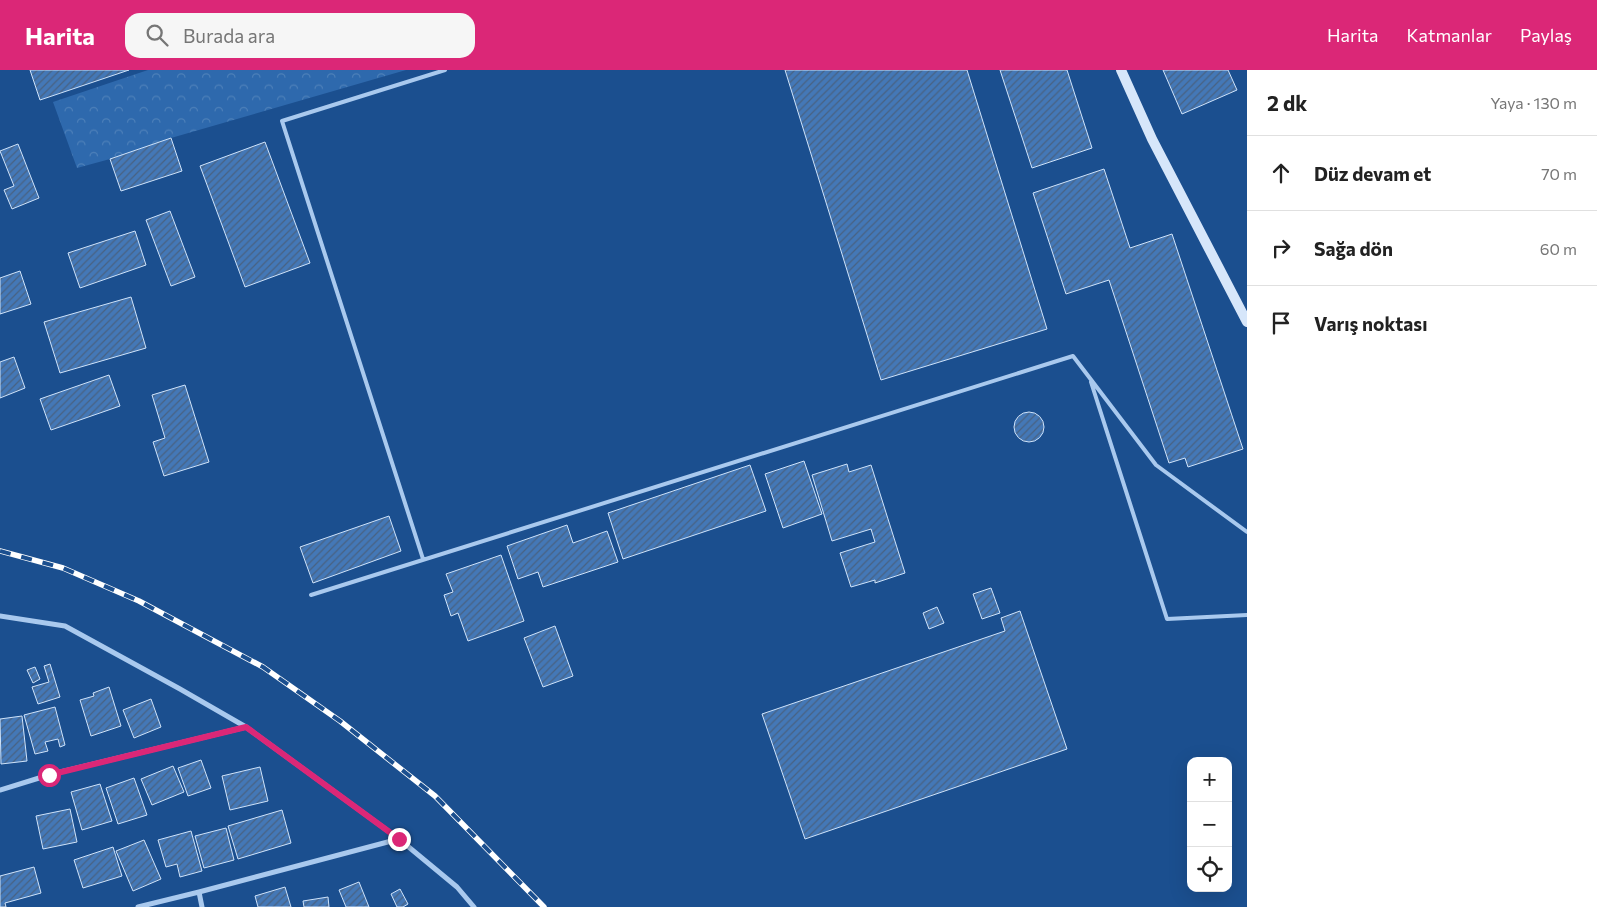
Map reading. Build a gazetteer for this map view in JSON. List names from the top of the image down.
{
  "page": {
    "header": "Harita",
    "search": "Burada ara",
    "nav": ["Harita", "Katmanlar", "Paylaş"],
    "heading": ["2 dk", "Yaya · 130 m"],
    "list": [
      ["Düz devam et", "70 m"],
      ["Sağa dön", "60 m"],
      "Varış noktası"
    ],
    "map_buttons": ["+", "−"]
  }
}
